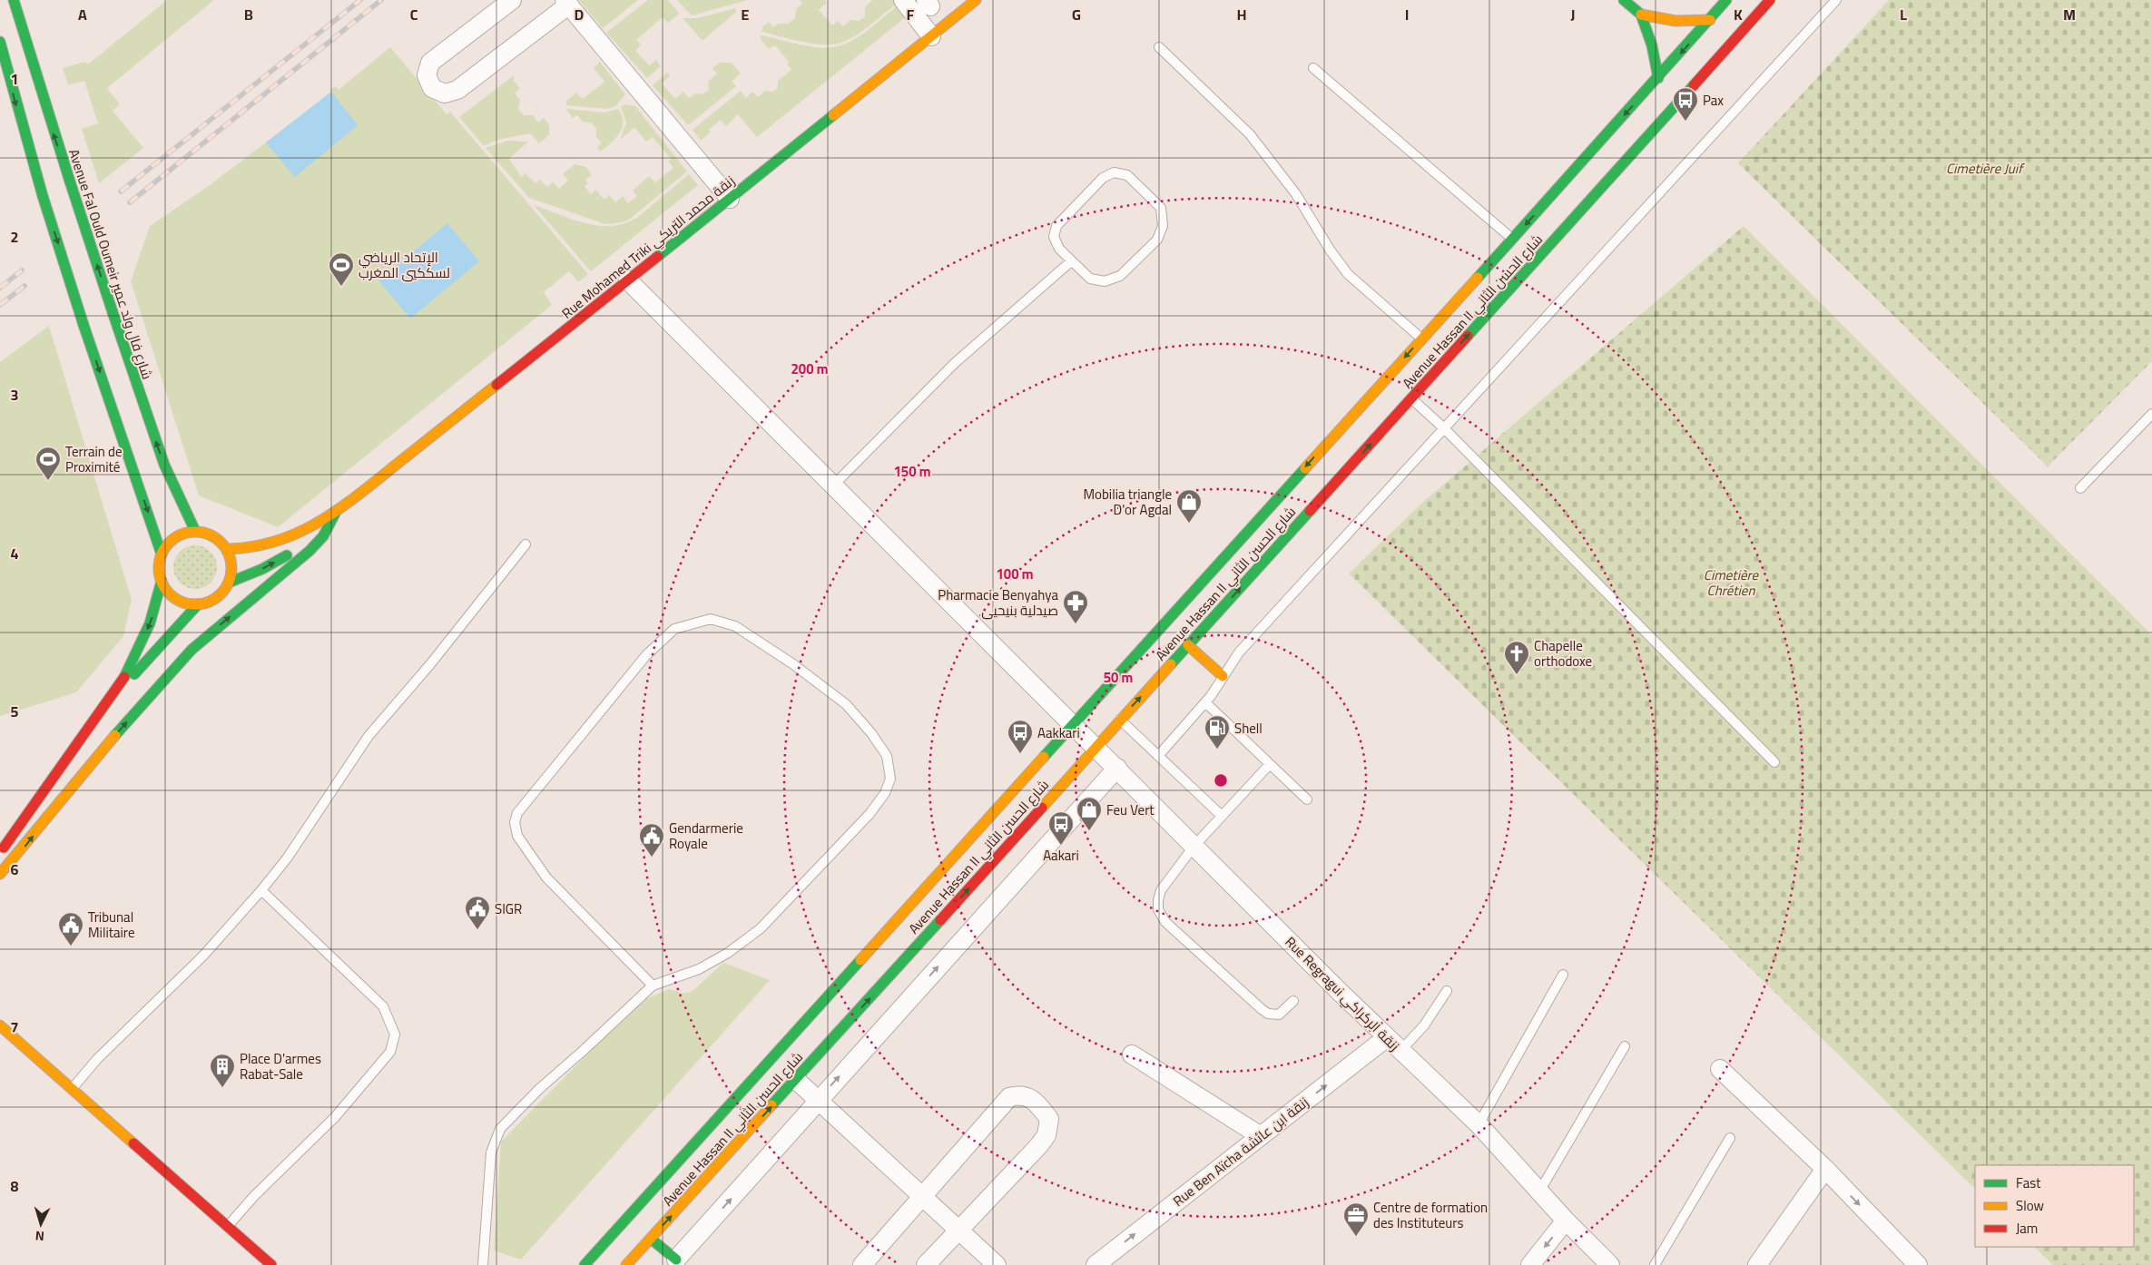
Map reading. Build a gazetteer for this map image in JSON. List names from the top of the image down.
{
  "streets": {
    "main road": ["Rue Mohamed Triki زنقة محمد التريكي", "Avenue Fal Ould Oumeir شارع فال ولد عمير", "Avenue Hassan II شارع الحسن الثاني"],
    "street": ["Rue Regragui زنقة الركراكي", "Rue Ben Aïcha زنقة ابن عائشة"]
  },
  "crossings": [
    ["Rue Mohamed Triki زنقة محمد التريكي", "Avenue Fal Ould Oumeir شارع فال ولد عمير"],
    ["Rue Mohamed Triki زنقة محمد التريكي", "Rue Regragui زنقة الركراكي"],
    ["Avenue Hassan II شارع الحسن الثاني", "Rue Regragui زنقة الركراكي"],
    ["Rue Regragui زنقة الركراكي", "Rue Ben Aïcha زنقة ابن عائشة"]
  ],
  "one_way": ["Rue Ben Aïcha زنقة ابن عائشة"],
  "parks": ["Cimetière Juif", "Cimetière Chrétien"],
  "places": {
    "bus stop": ["Pax", "Aakkari", "Aakari"],
    "sports": ["الإتحاد الرياضي لسككيي المغرب", "Terrain de Proximité"],
    "shop": ["Mobilia triangle D'or Agdal", "Feu Vert"],
    "pharmacy": ["Pharmacie Benyahya صيدلية بنيحيى"],
    "church": ["Chapelle orthodoxe"],
    "fuel station": ["Shell"],
    "public building": ["Gendarmerie Royale", "SIGR", "Tribunal Militaire"],
    "building": ["Place D'armes Rabat-Sale"],
    "office": ["Centre de formation des Instituteurs"]
  },
  "legend": ["Fast", "Slow", "Jam"],
  "north": "bottom",
  "grid": {
    "columns": [
      "A",
      "B",
      "C",
      "D",
      "E",
      "F",
      "G",
      "H",
      "I",
      "J",
      "K",
      "L",
      "M"
    ],
    "rows": [
      "1",
      "2",
      "3",
      "4",
      "5",
      "6",
      "7",
      "8"
    ]
  },
  "rings": [
    "200 m",
    "150 m",
    "100 m",
    "50 m"
  ]
}
